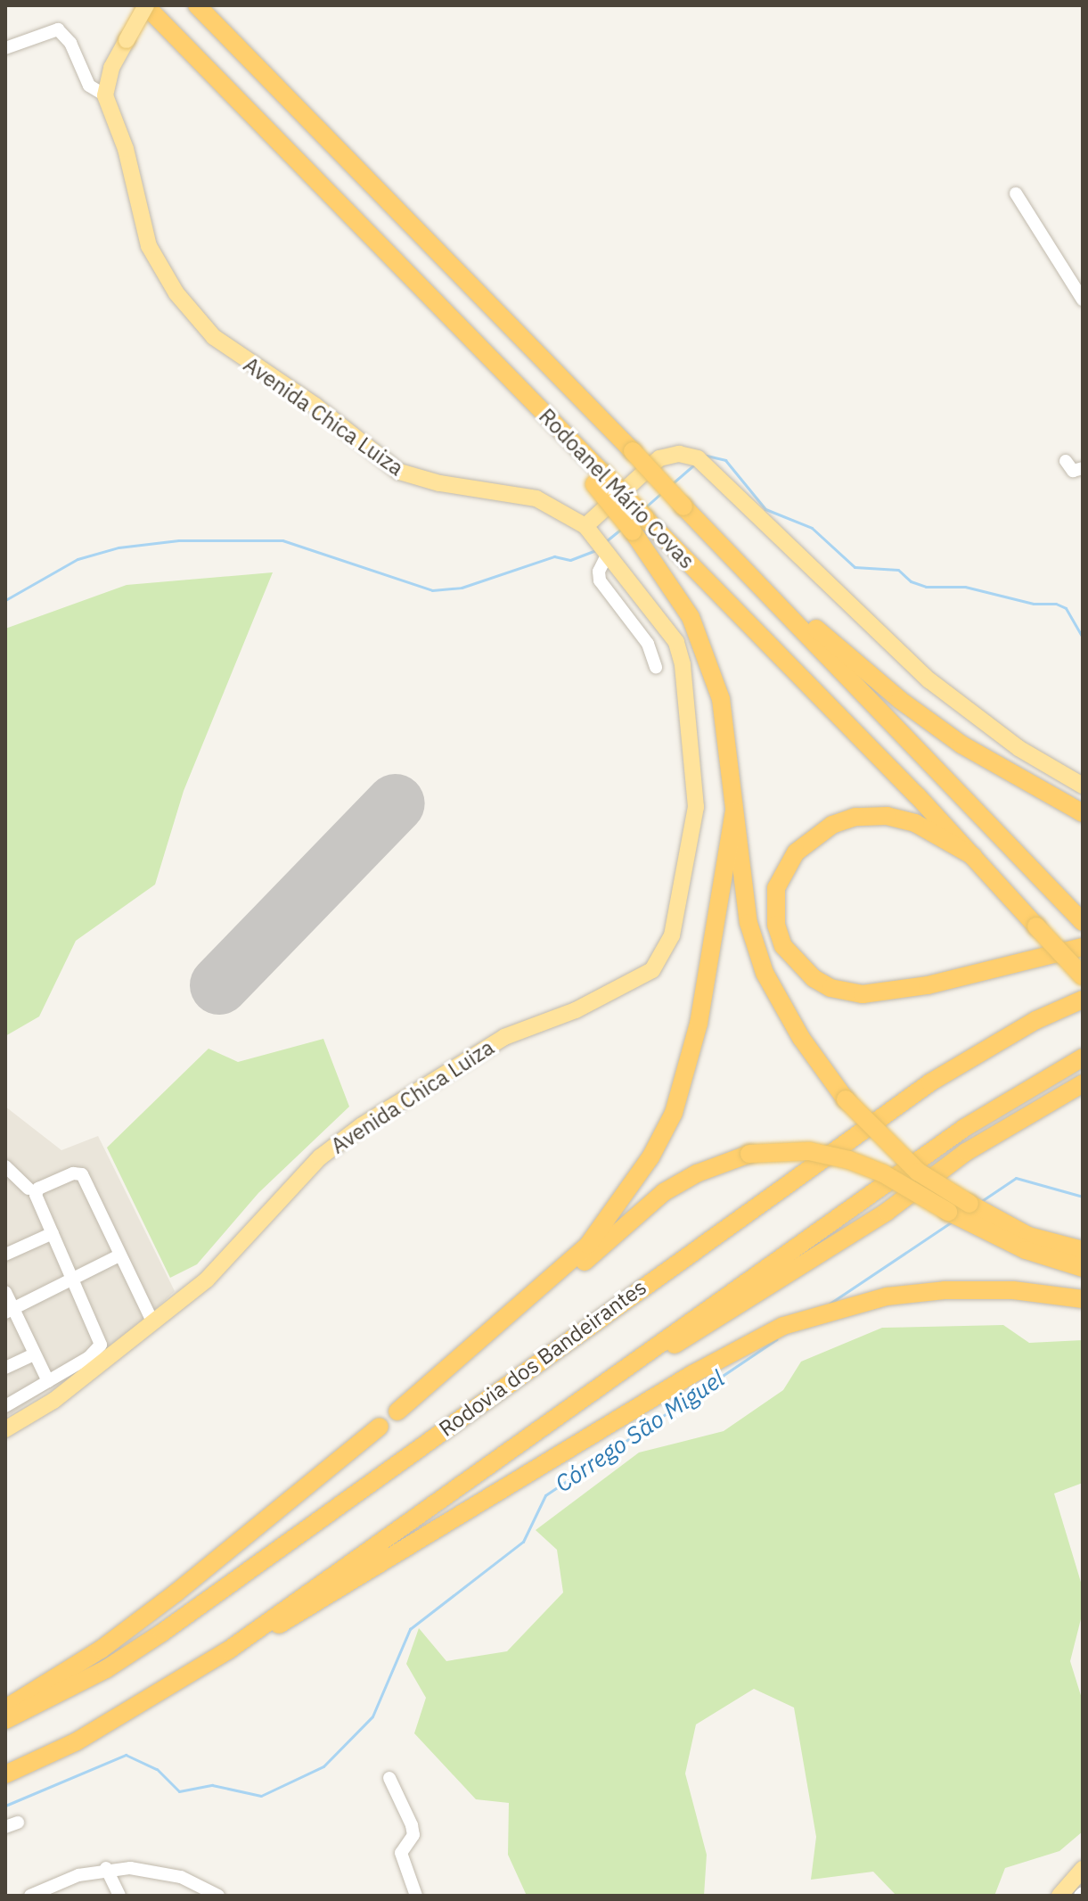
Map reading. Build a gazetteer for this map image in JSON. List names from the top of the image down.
{
  "streets": {
    "highway": ["Rodoanel Mário Covas", "Rodovia dos Bandeirantes"],
    "main road": ["Avenida Chica Luiza"]
  },
  "water": ["Córrego São Miguel"]
}
